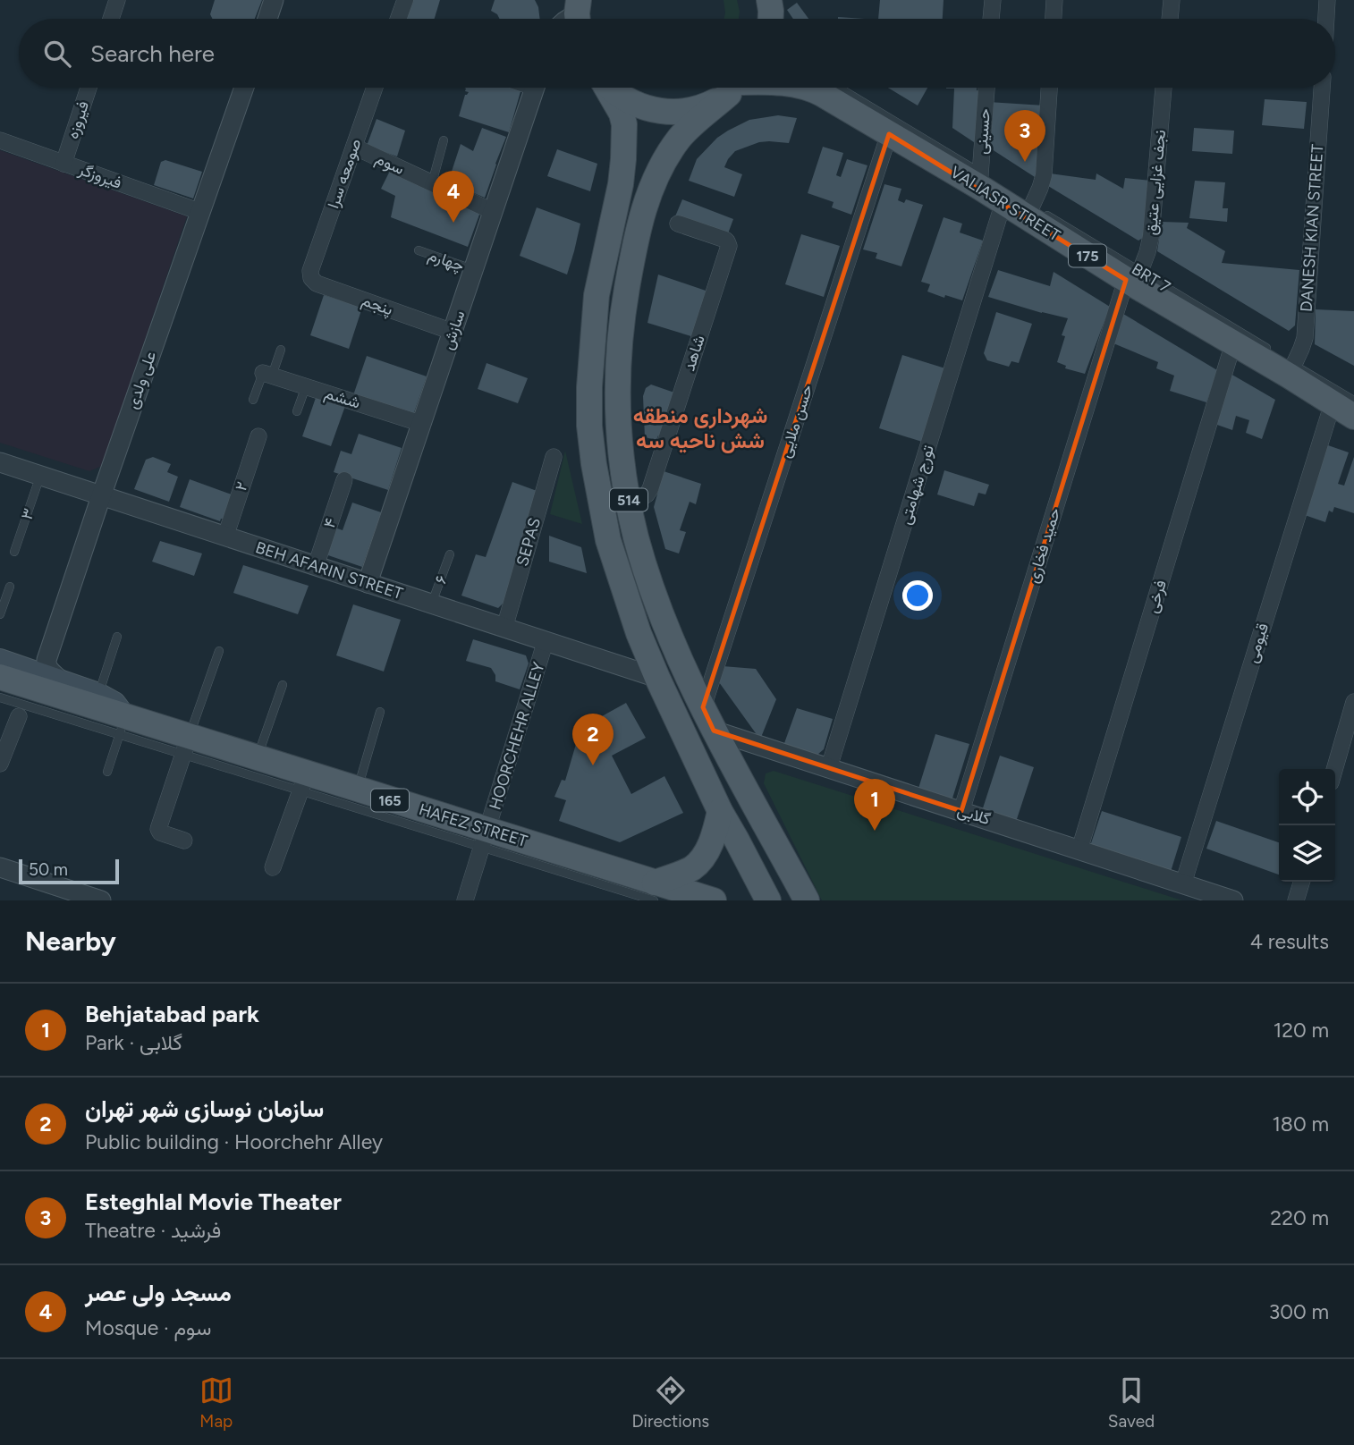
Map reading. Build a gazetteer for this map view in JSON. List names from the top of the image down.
{
  "streets": {
    "main road": [
      "VALIASR STREET",
      "175",
      "514",
      "165",
      "HAFEZ STREET"
    ],
    "street": [
      "فیروزه",
      "حسینی",
      "سوم",
      "صومعه سرا",
      "فیروزگر",
      "نجف غزایی عتیق",
      "DANESH KIAN STREET",
      "پنجم",
      "سازش",
      "شاهد",
      "علی ولدی",
      "ششم",
      "حسن ملایی",
      "تورج شهامتی",
      "۲",
      "۴",
      "SEPAS",
      "حمید فخاری",
      "BEH AFARIN STREET",
      "فرخی",
      "قیومی",
      "HOORCHEHR ALLEY",
      "گلابی"
    ],
    "lane": [
      "چهارم",
      "BRT 7",
      "۳",
      "۶"
    ]
  },
  "crossings": [
    ["فیروزه", "فیروزگر"],
    ["حسینی", "VALIASR STREET"],
    ["سوم", "صومعه سرا"],
    ["سوم", "سازش"],
    ["صومعه سرا", "پنجم"],
    ["فیروزگر", "علی ولدی"],
    ["نجف غزایی عتیق", "VALIASR STREET"],
    ["نجف غزایی عتیق", "BRT 7"],
    ["نجف غزایی عتیق", "حمید فخاری"],
    ["VALIASR STREET", "DANESH KIAN STREET"],
    ["VALIASR STREET", "BRT 7"],
    ["VALIASR STREET", "حسن ملایی"],
    ["VALIASR STREET", "تورج شهامتی"],
    ["VALIASR STREET", "حمید فخاری"],
    ["VALIASR STREET", "فرخی"],
    ["VALIASR STREET", "قیومی"],
    ["چهارم", "سازش"],
    ["BRT 7", "حمید فخاری"],
    ["پنجم", "سازش"],
    ["سازش", "ششم"],
    ["سازش", "BEH AFARIN STREET"],
    ["شاهد", "514"],
    ["علی ولدی", "BEH AFARIN STREET"],
    ["علی ولدی", "HAFEZ STREET"],
    ["حسن ملایی", "514"],
    ["تورج شهامتی", "گلابی"],
    ["۲", "BEH AFARIN STREET"],
    ["514", "BEH AFARIN STREET"],
    ["514", "گلابی"],
    ["۳", "BEH AFARIN STREET"],
    ["۴", "BEH AFARIN STREET"],
    ["SEPAS", "BEH AFARIN STREET"],
    ["حمید فخاری", "گلابی"],
    ["BEH AFARIN STREET", "۶"],
    ["BEH AFARIN STREET", "HOORCHEHR ALLEY"],
    ["فرخی", "گلابی"],
    ["قیومی", "گلابی"],
    ["HOORCHEHR ALLEY", "HAFEZ STREET"]
  ],
  "districts": ["شهرداری منطقه شش ناحیه سه"],
  "scale_bar": "50 m",
  "page": {
    "search": "Search here",
    "pins": [
      "3",
      "4",
      "2",
      "1"
    ],
    "scale": "50 m",
    "heading": ["Nearby", "4 results"],
    "list": [
      {
        "mark": "1",
        "name": "Behjatabad park",
        "note": "Park · گلابی",
        "value": "120 m"
      },
      {
        "mark": "2",
        "name": "سازمان نوسازی شهر تهران",
        "note": "Public building · Hoorchehr Alley",
        "value": "180 m"
      },
      {
        "mark": "3",
        "name": "Esteghlal Movie Theater",
        "note": "Theatre · فرشید",
        "value": "220 m"
      },
      {
        "mark": "4",
        "name": "مسجد ولی عصر",
        "note": "Mosque · سوم",
        "value": "300 m"
      }
    ],
    "nav": ["Map", "Directions", "Saved"]
  }
}
